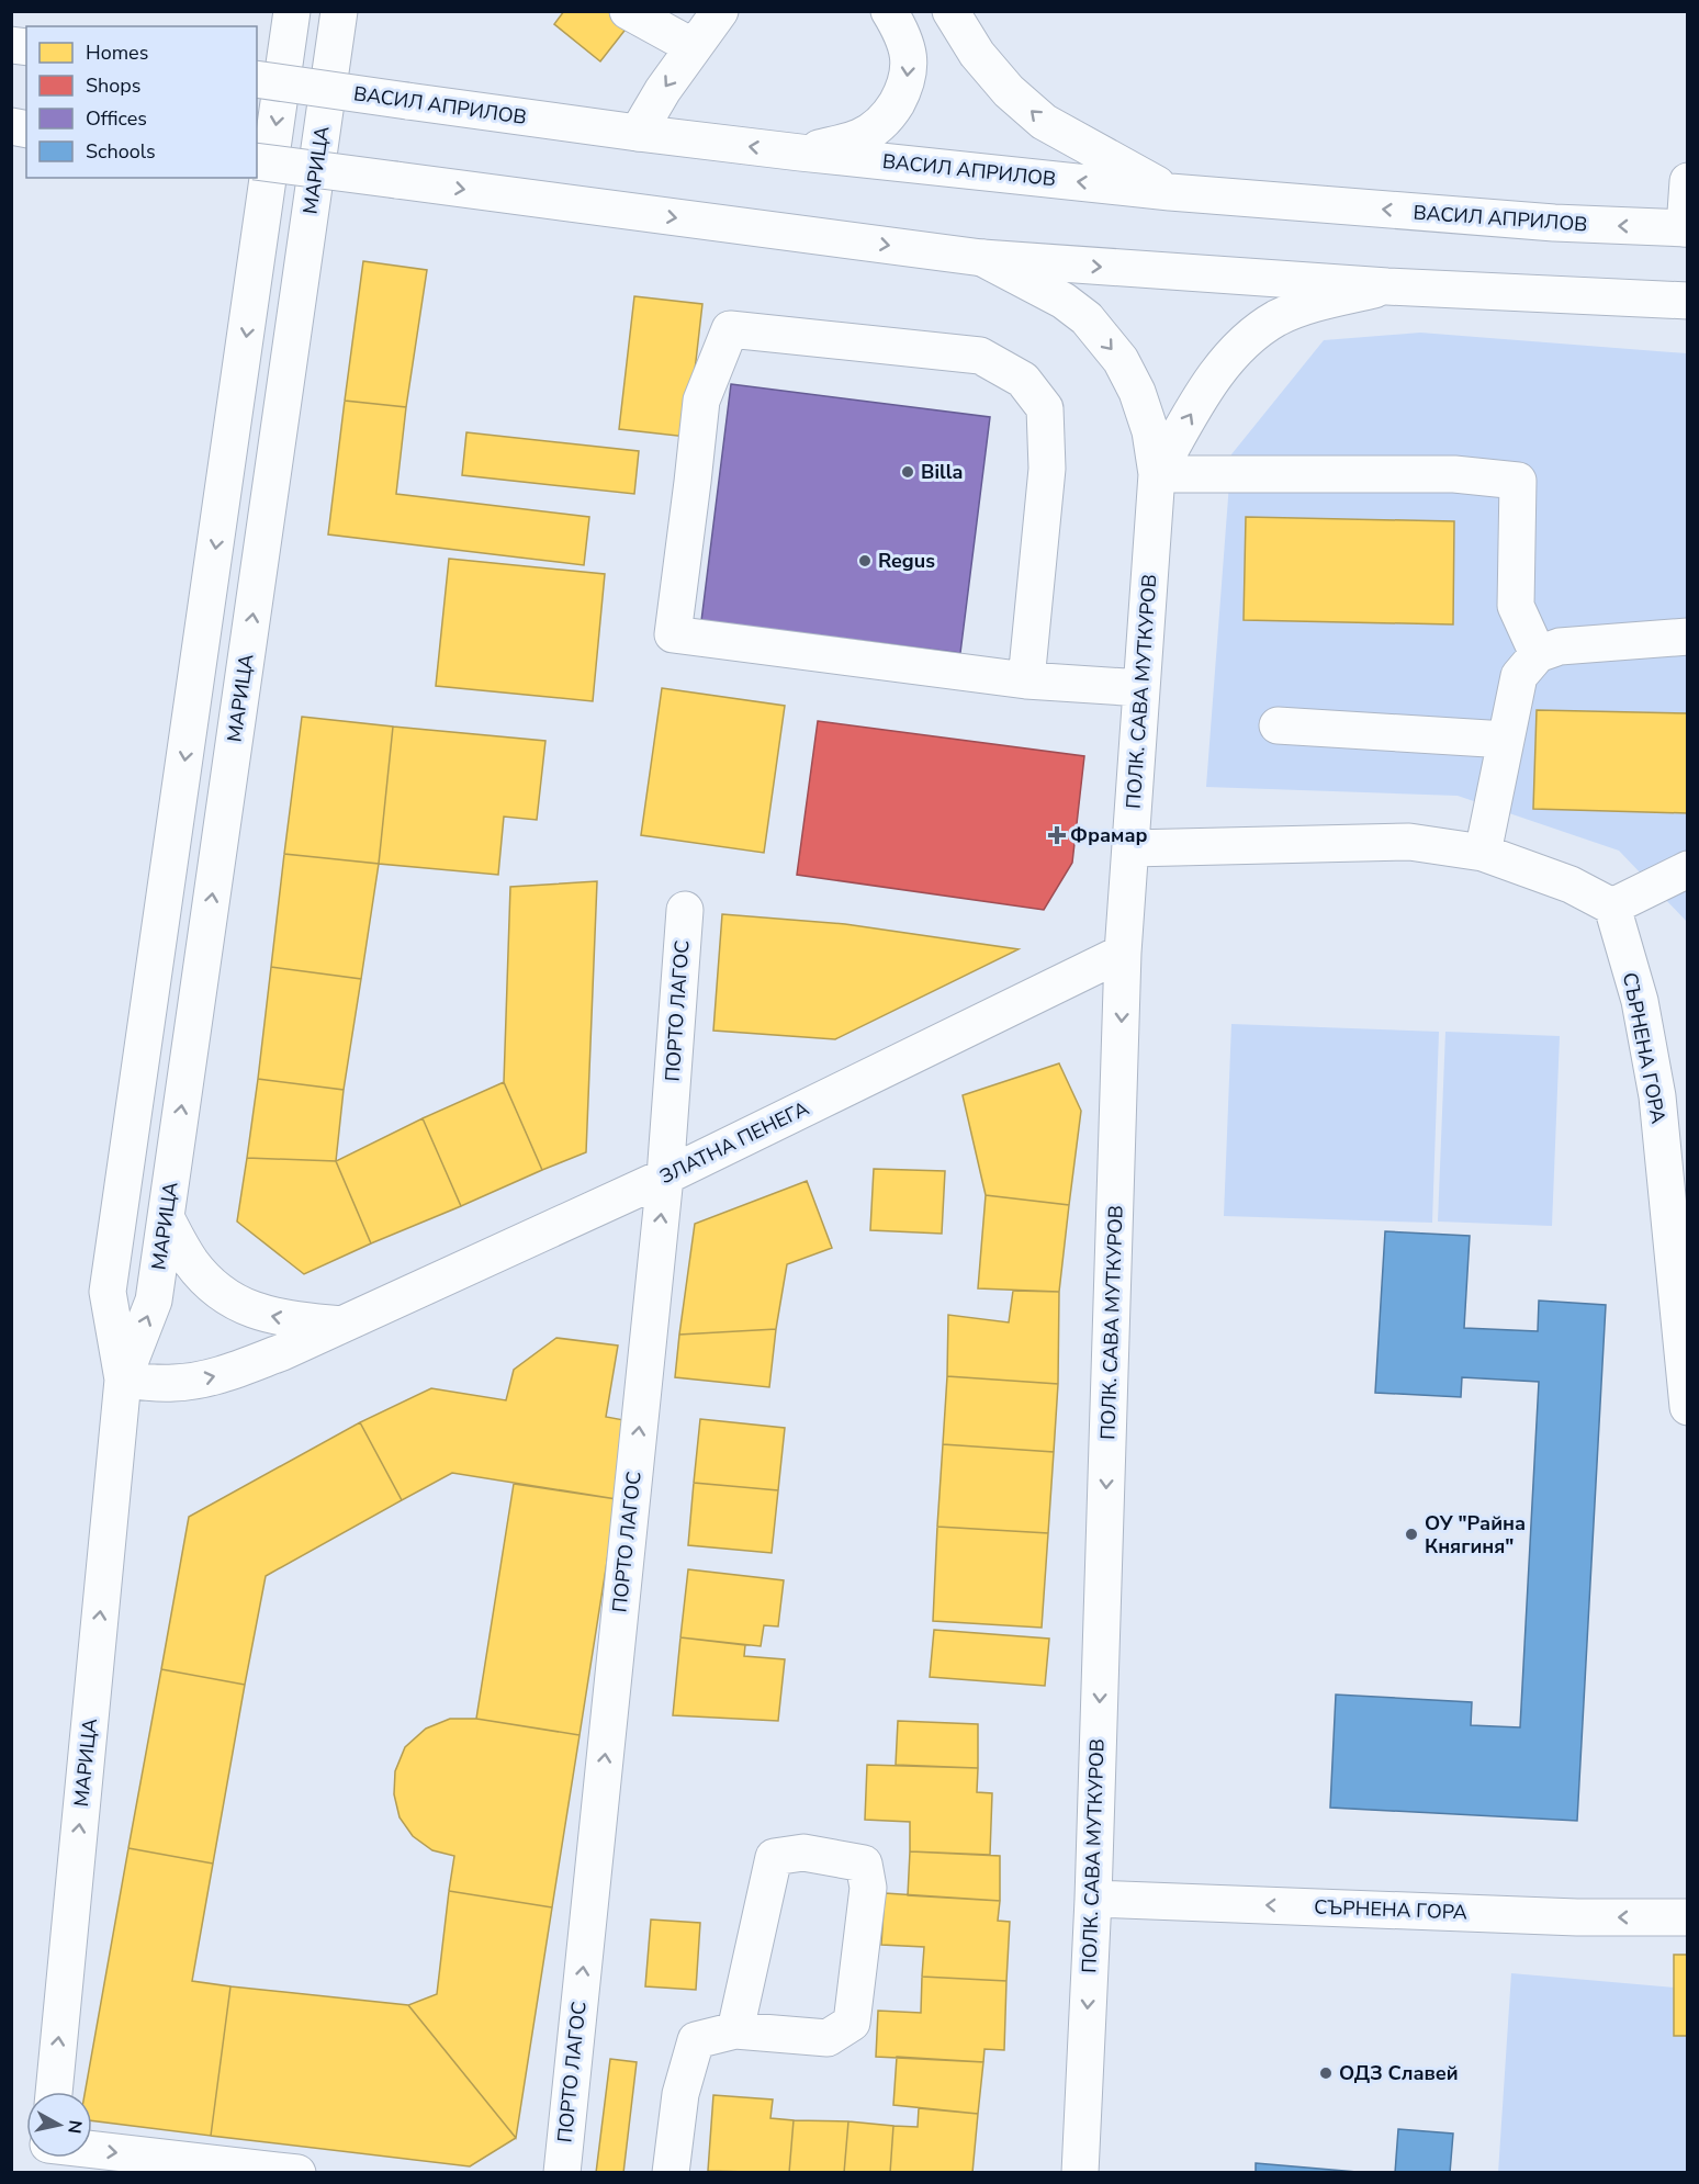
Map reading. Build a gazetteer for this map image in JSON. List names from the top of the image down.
{
  "streets": {
    "street": [
      "ВАСИЛ АПРИЛОВ",
      "МАРИЦА",
      "ПОЛК. САВА МУТКУРОВ",
      "ПОРТО ЛАГОС",
      "СЪРНЕНА ГОРА",
      "ЗЛАТНА ПЕНЕГА"
    ]
  },
  "crossings": [
    ["МАРИЦА", "ЗЛАТНА ПЕНЕГА"],
    ["ПОЛК. САВА МУТКУРОВ", "СЪРНЕНА ГОРА"],
    ["ПОЛК. САВА МУТКУРОВ", "ЗЛАТНА ПЕНЕГА"],
    ["ПОРТО ЛАГОС", "ЗЛАТНА ПЕНЕГА"]
  ],
  "one_way": ["ПОЛК. САВА МУТКУРОВ", "ПОРТО ЛАГОС", "СЪРНЕНА ГОРА"],
  "places": {
    "other": [
      "Billa",
      "Regus",
      "ОУ \"Райна Княгиня\"",
      "ОДЗ Славей"
    ],
    "health": ["Фрамар"]
  },
  "legend": [
    "Homes",
    "Shops",
    "Offices",
    "Schools"
  ],
  "north": "right"
}
